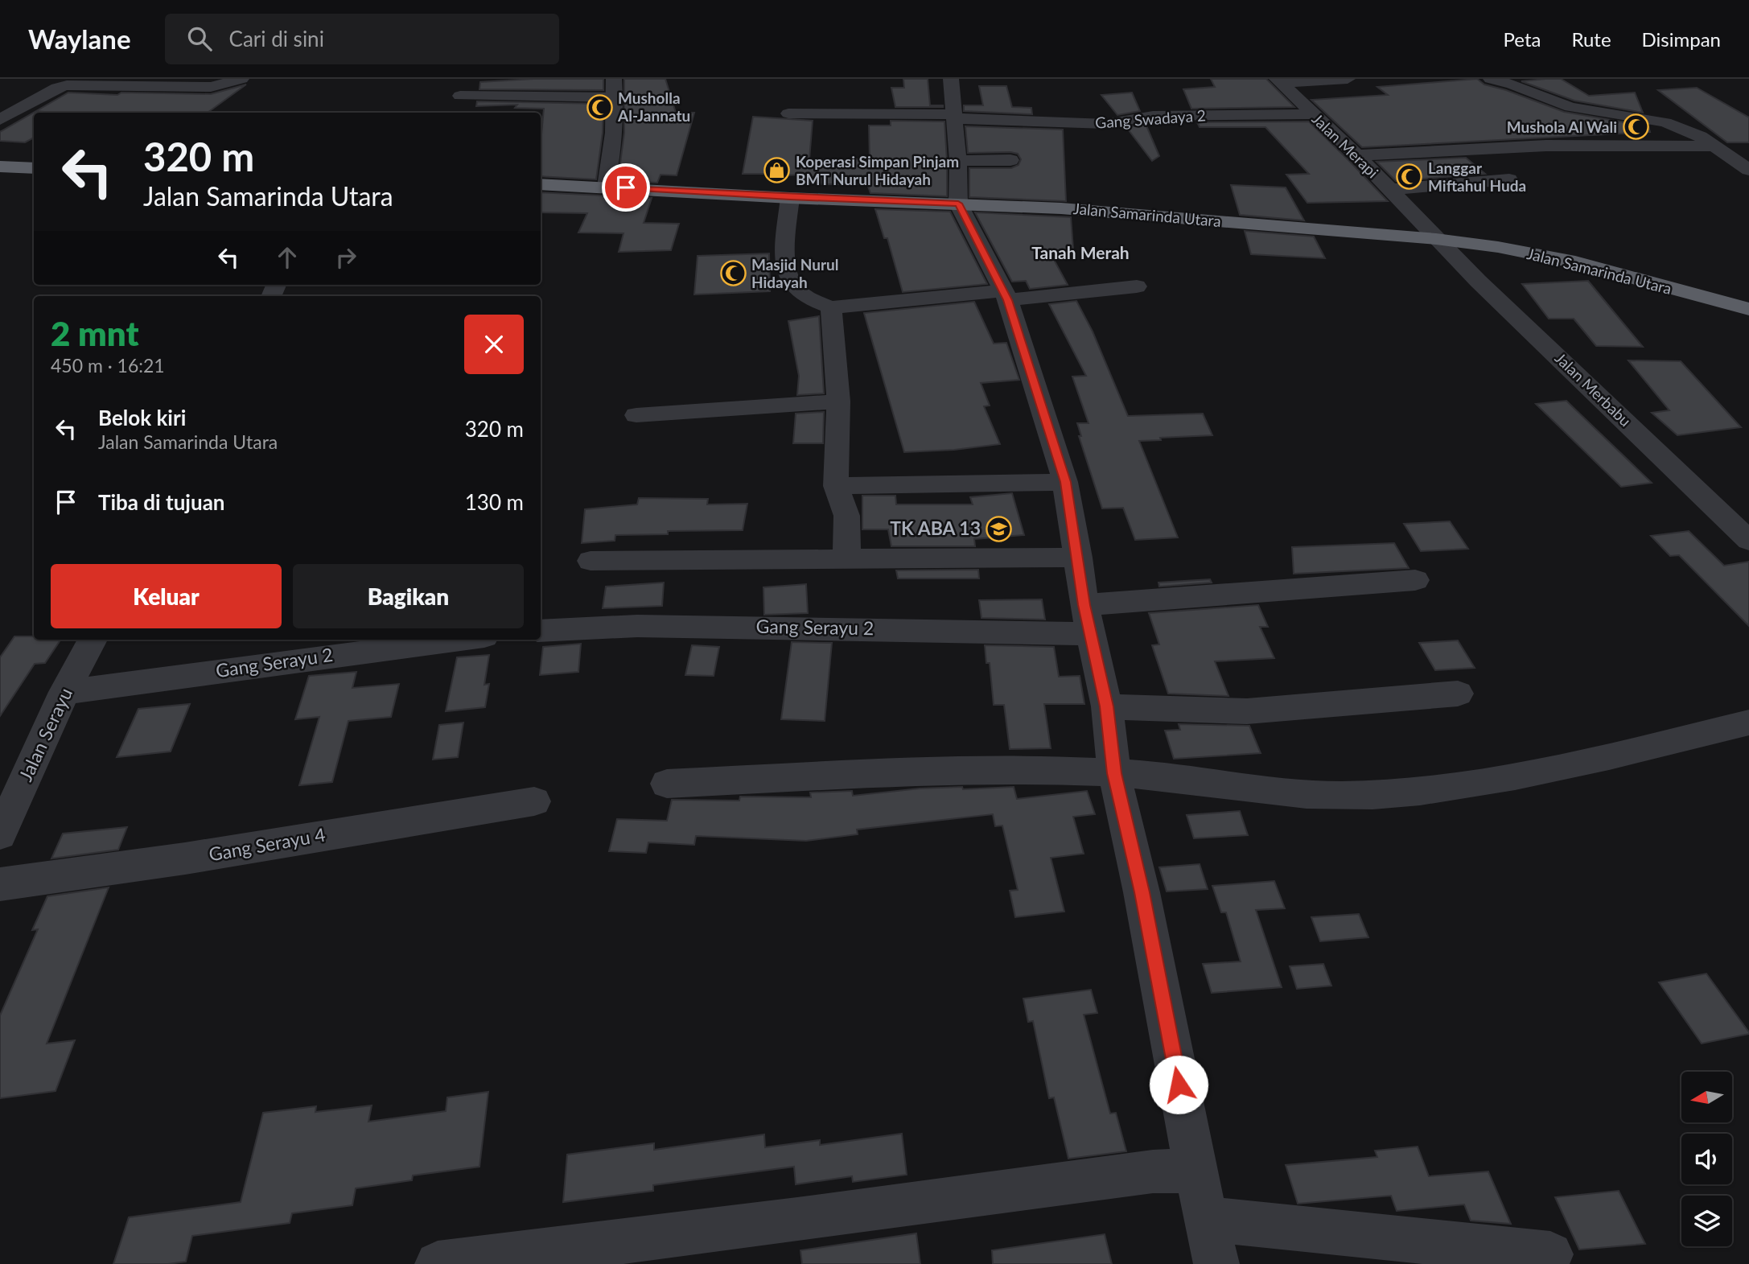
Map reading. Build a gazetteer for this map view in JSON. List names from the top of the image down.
{
  "streets": {
    "highway": ["Jalan Samarinda Utara"],
    "street": [
      "Gang Swadaya 2",
      "Jalan Merapi",
      "Jalan Merbabu",
      "Gang Serayu 2",
      "Jalan Serayu",
      "Gang Serayu 4"
    ]
  },
  "crossings": [
    ["Gang Swadaya 2", "Jalan Merapi"],
    ["Jalan Merapi", "Jalan Samarinda Utara"],
    ["Jalan Merapi", "Jalan Merbabu"],
    ["Jalan Samarinda Utara", "Jalan Merbabu"],
    ["Gang Serayu 2", "Jalan Serayu"]
  ],
  "districts": ["Tanah Merah"],
  "places": {
    "mosque": [
      "Musholla Al-Jannatu",
      "Mushola Al Wali",
      "Langgar Miftahul Huda",
      "Masjid Nurul Hidayah"
    ],
    "shop": ["Koperasi Simpan Pinjam BMT Nurul Hidayah"],
    "school or university": ["TK ABA 13"]
  },
  "north": "left",
  "page": {
    "header": "Waylane",
    "search": "Cari di sini",
    "nav": ["Peta", "Rute", "Disimpan"],
    "turn": ["320 m", "Jalan Samarinda Utara"],
    "heading": ["2 mnt", "450 m · 16:21"],
    "list": [
      {
        "name": "Belok kiri",
        "note": "Jalan Samarinda Utara",
        "value": "320 m"
      },
      {
        "name": "Tiba di tujuan",
        "value": "130 m"
      }
    ],
    "buttons": ["Keluar", "Bagikan"]
  }
}
